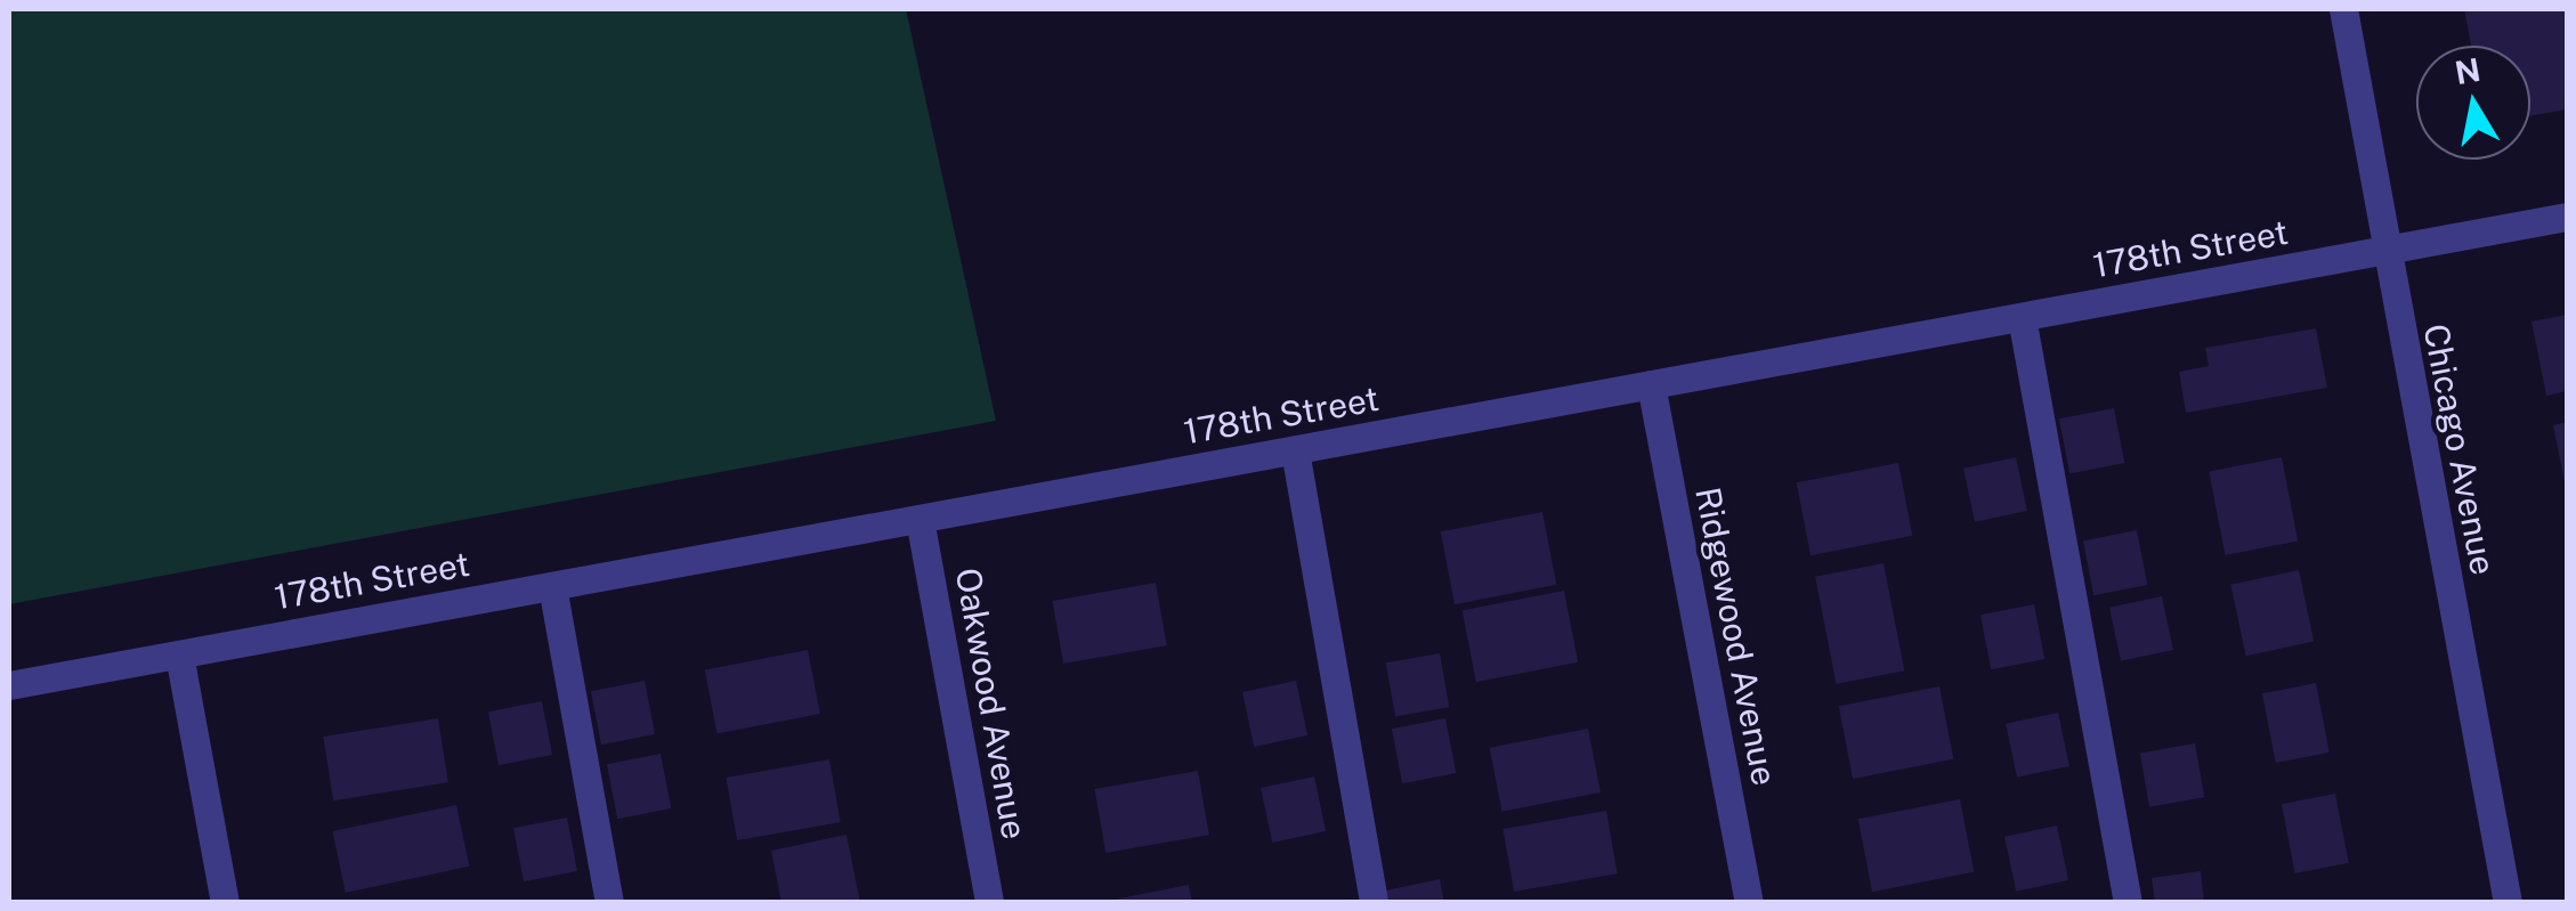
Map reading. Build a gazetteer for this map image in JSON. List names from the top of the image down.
{
  "streets": {
    "street": [
      "178th Street",
      "Chicago Avenue",
      "Ridgewood Avenue",
      "Oakwood Avenue"
    ]
  },
  "crossings": [
    ["178th Street", "Chicago Avenue"],
    ["178th Street", "Ridgewood Avenue"],
    ["178th Street", "Oakwood Avenue"]
  ],
  "north": "top"
}
